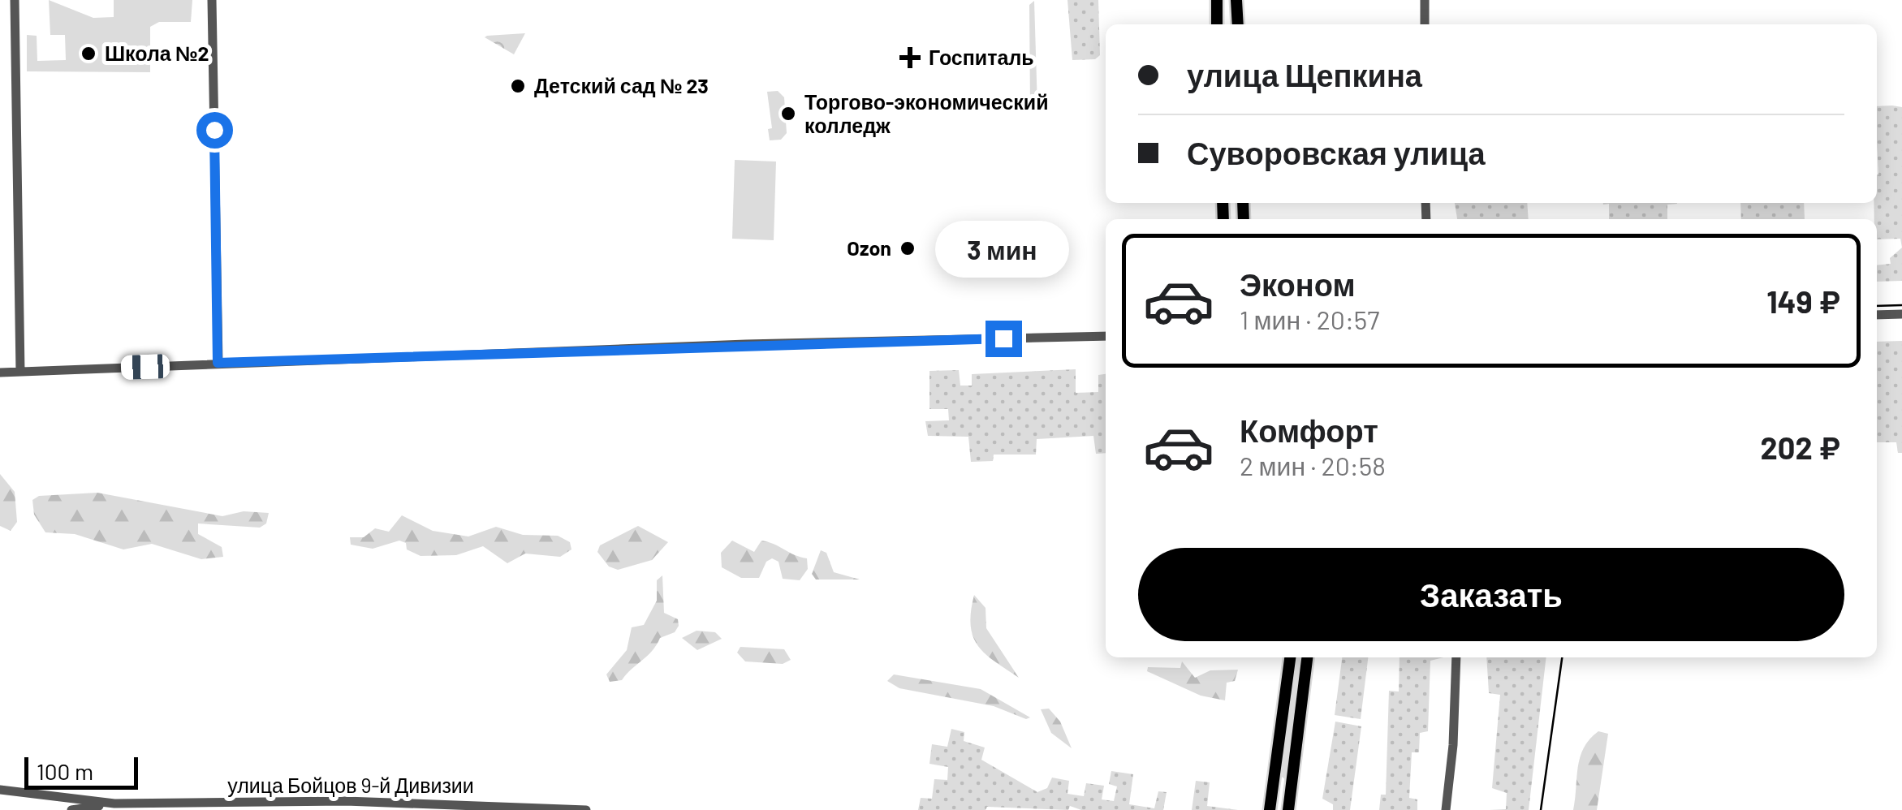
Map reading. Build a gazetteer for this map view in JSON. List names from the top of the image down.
{
  "streets": {
    "street": ["улица Бойцов 9-й Дивизии"]
  },
  "places": {
    "other": [
      "Школа №2",
      "Детский сад № 23",
      "Торгово-экономический колледж",
      "Ozon"
    ],
    "health": ["Госпиталь"]
  },
  "scale_bar": "100 m",
  "page": {
    "banner": ["улица Щепкина", "Суворовская улица"],
    "bubble": "3 мин",
    "list": [
      {
        "name": "Эконом",
        "note": "1 мин · 20:57",
        "value": "149 ₽"
      },
      {
        "name": "Комфорт",
        "note": "2 мин · 20:58",
        "value": "202 ₽"
      }
    ],
    "buttons": "Заказать",
    "scale": "100 m"
  }
}
